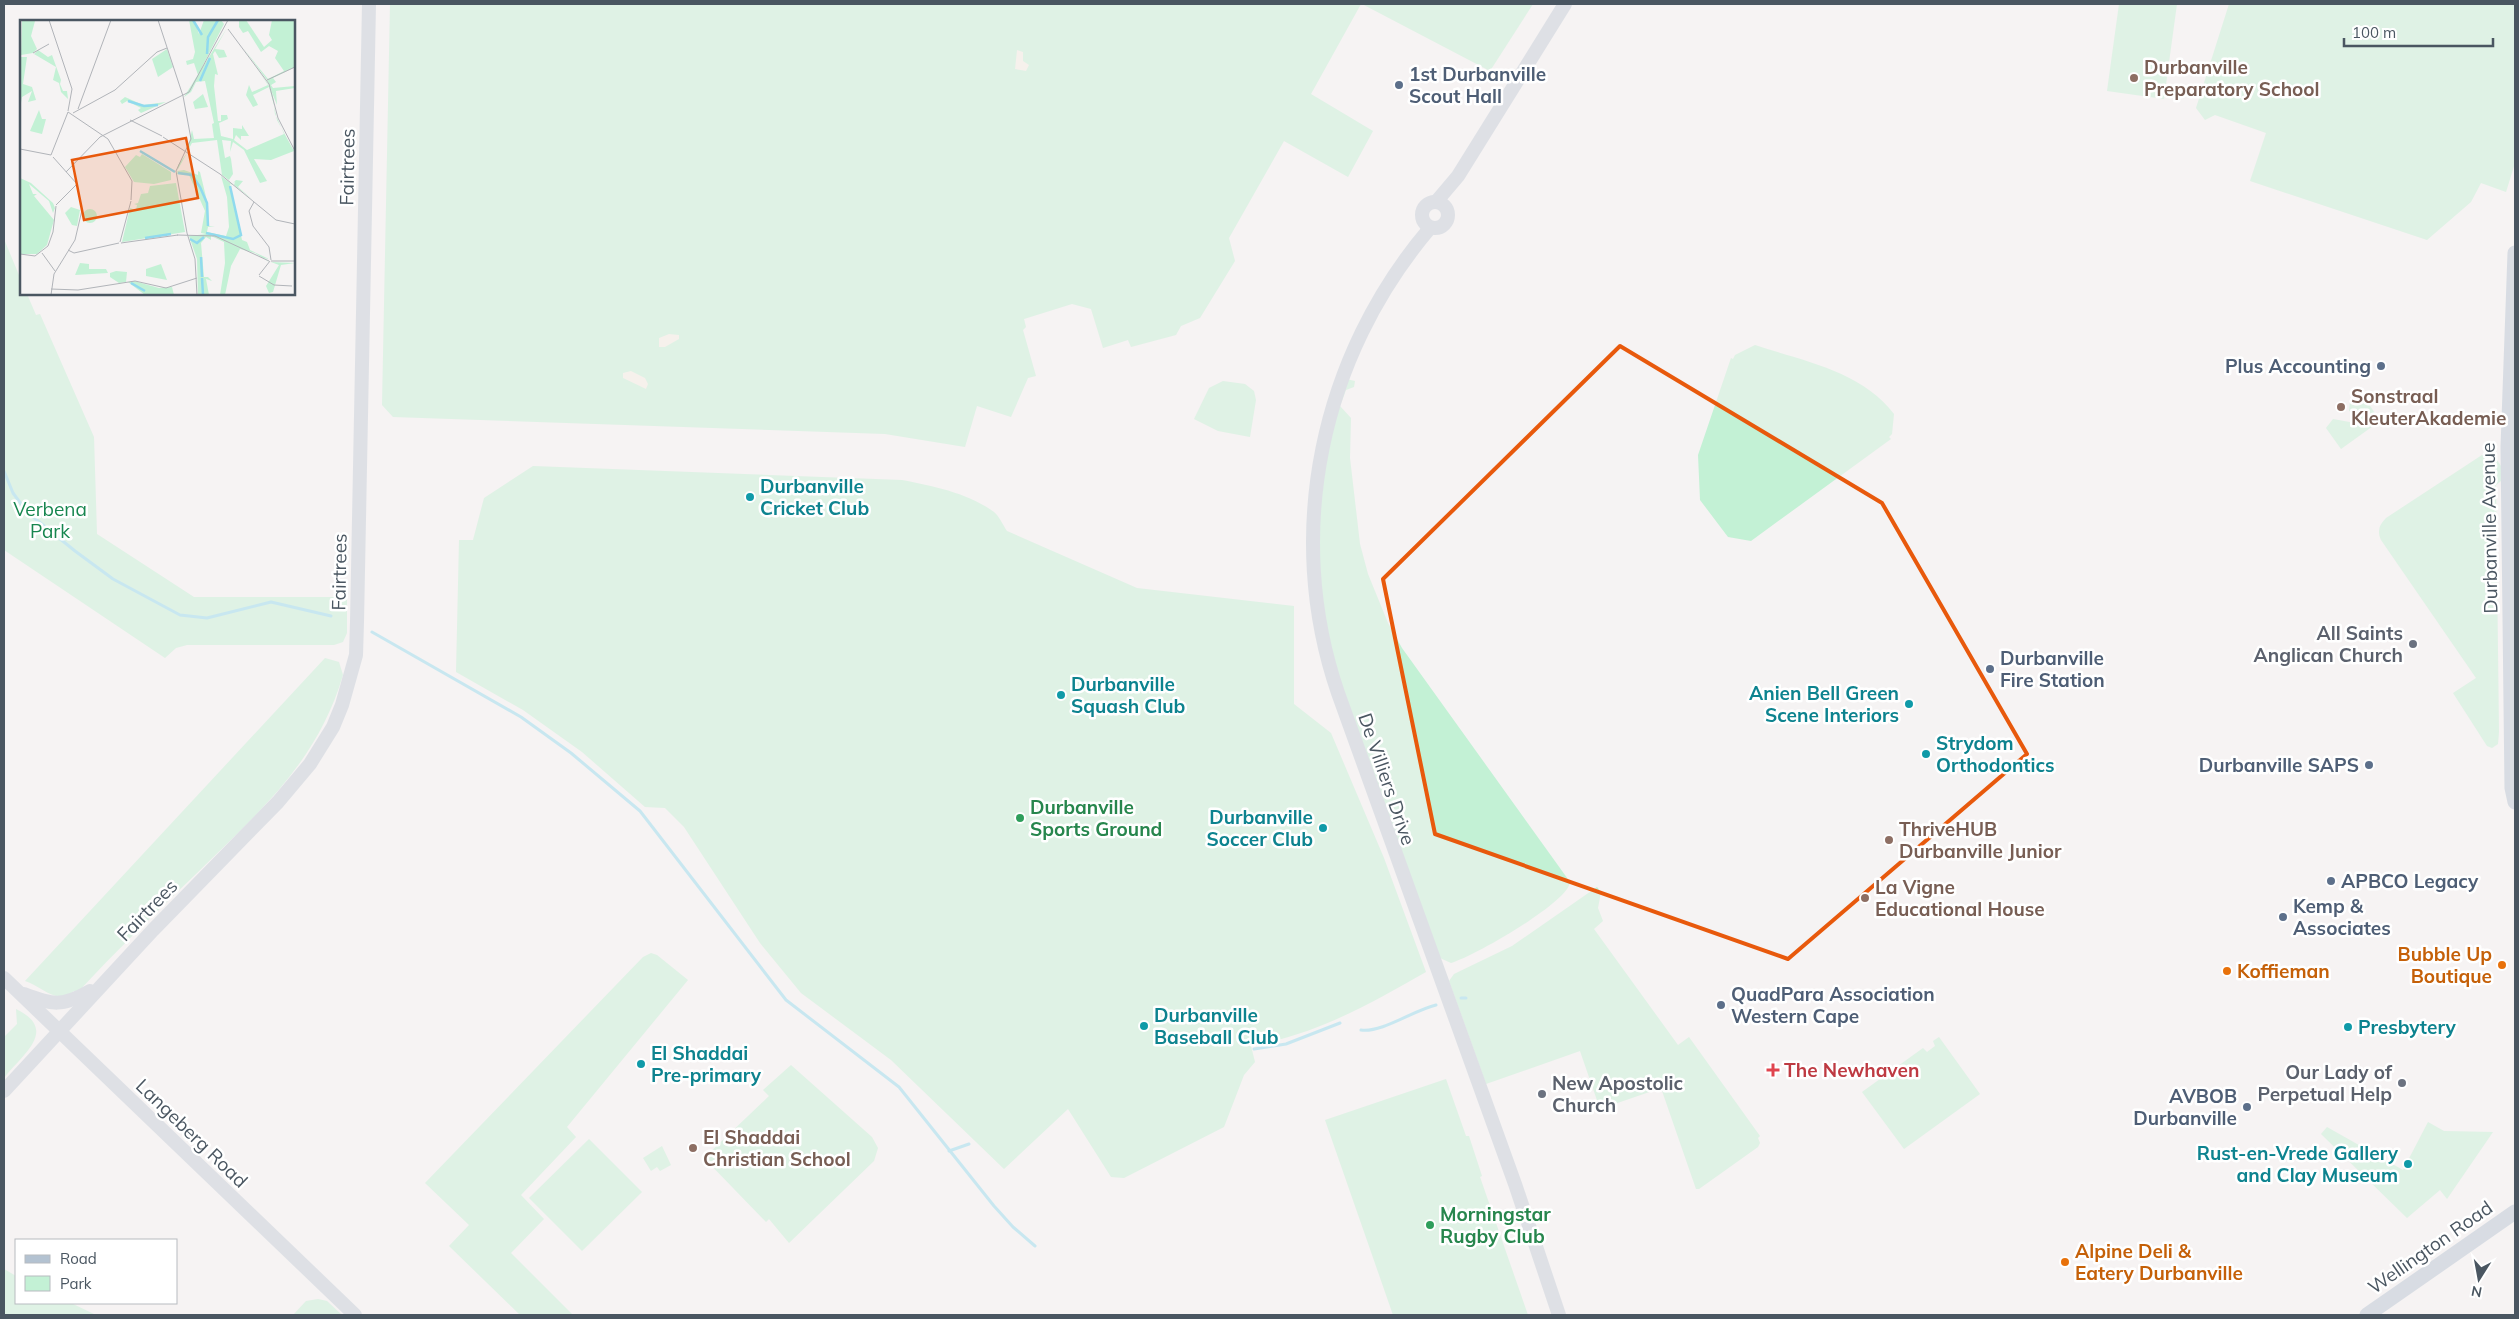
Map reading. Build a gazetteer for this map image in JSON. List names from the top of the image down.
{
  "streets": {
    "main road": [
      "Fairtrees",
      "Durbanville Avenue",
      "De Villiers Drive",
      "Langeberg Road",
      "Wellington Road"
    ]
  },
  "crossings": [
    ["Fairtrees", "Langeberg Road"]
  ],
  "parks": ["Verbena Park"],
  "places": {
    "other": [
      "Durbanville Preparatory School",
      "1st Durbanville Scout Hall",
      "Plus Accounting",
      "Sonstraal KleuterAkademie",
      "Durbanville Cricket Club",
      "All Saints Anglican Church",
      "Durbanville Fire Station",
      "Durbanville Squash Club",
      "Anien Bell Green Scene Interiors",
      "Strydom Orthodontics",
      "Durbanville SAPS",
      "Durbanville Sports Ground",
      "Durbanville Soccer Club",
      "ThriveHUB Durbanville Junior",
      "APBCO Legacy",
      "La Vigne Educational House",
      "Kemp & Associates",
      "Bubble Up Boutique",
      "Koffieman",
      "QuadPara Association Western Cape",
      "Durbanville Baseball Club",
      "Presbytery",
      "El Shaddai Pre-primary",
      "Our Lady of Perpetual Help",
      "New Apostolic Church",
      "AVBOB Durbanville",
      "El Shaddai Christian School",
      "Rust-en-Vrede Gallery and Clay Museum",
      "Morningstar Rugby Club",
      "Alpine Deli & Eatery Durbanville"
    ],
    "health": ["The Newhaven"]
  },
  "legend": ["Road", "Park"],
  "scale_bar": "100 m",
  "north": "bottom"
}
